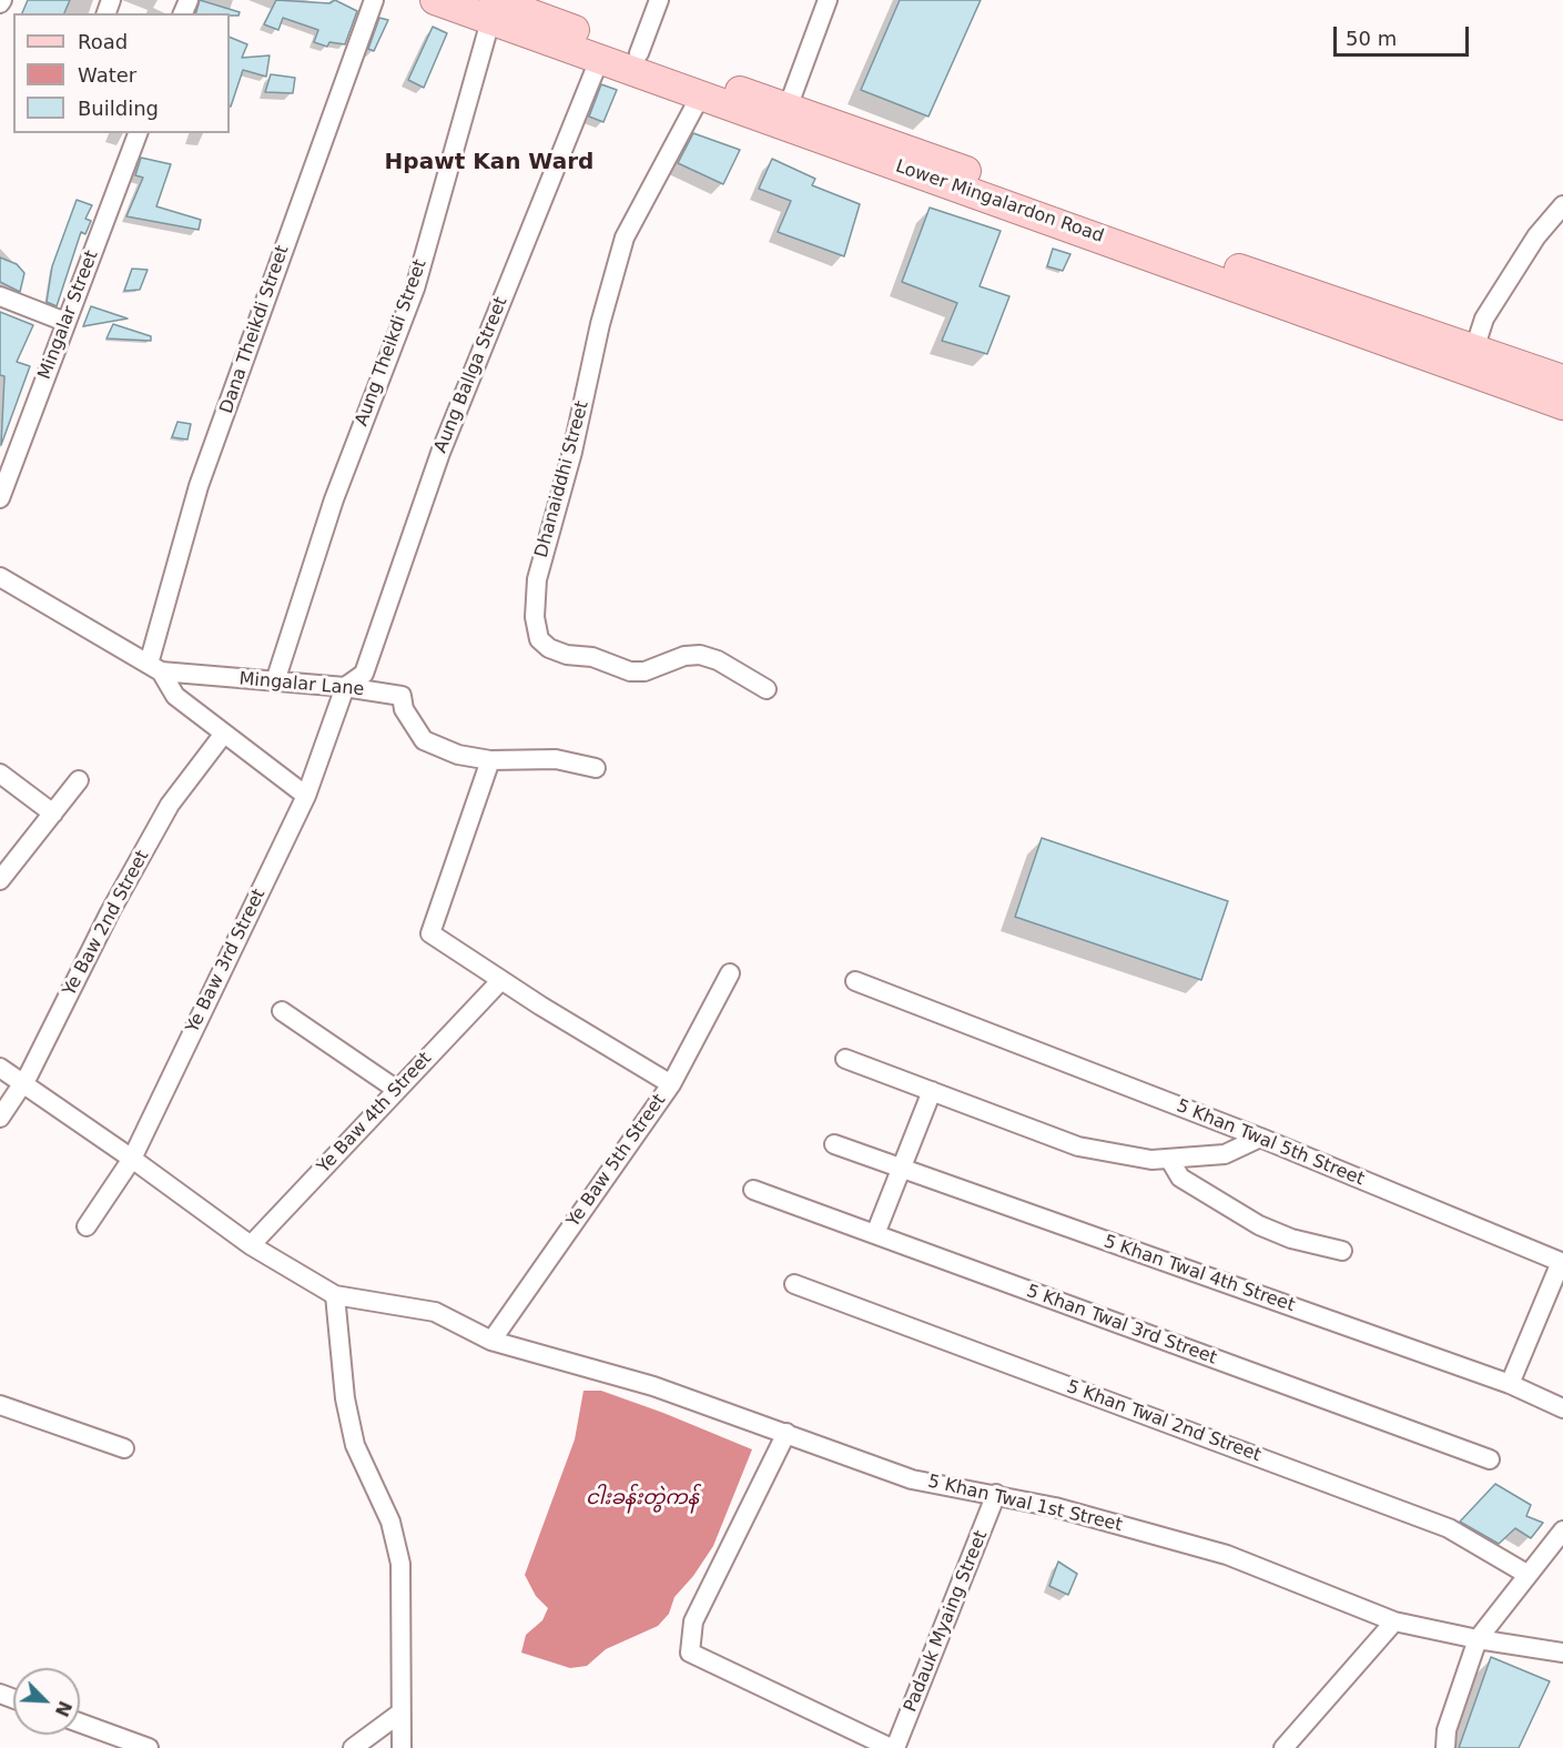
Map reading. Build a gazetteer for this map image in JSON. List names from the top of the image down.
{
  "streets": {
    "main road": ["Lower Mingalardon Road"],
    "street": [
      "Mingalar Street",
      "Dana Theikdi Street",
      "Aung Theikdi Street",
      "Aung Ballga Street",
      "Dhanaiddhi Street",
      "Mingalar Lane",
      "Ye Baw 2nd Street",
      "Ye Baw 3rd Street",
      "Ye Baw 4th Street",
      "5 Khan Twal 5th Street",
      "Ye Baw 5th Street",
      "5 Khan Twal 4th Street",
      "5 Khan Twal 3rd Street",
      "5 Khan Twal 2nd Street",
      "5 Khan Twal 1st Street",
      "Padauk Myaing Street"
    ]
  },
  "crossings": [
    ["Lower Mingalardon Road", "Aung Theikdi Street"],
    ["Lower Mingalardon Road", "Aung Ballga Street"],
    ["Lower Mingalardon Road", "Dhanaiddhi Street"],
    ["Dana Theikdi Street", "Mingalar Lane"],
    ["Aung Theikdi Street", "Mingalar Lane"],
    ["Aung Ballga Street", "Mingalar Lane"],
    ["Aung Ballga Street", "Ye Baw 3rd Street"],
    ["Mingalar Lane", "Ye Baw 3rd Street"],
    ["5 Khan Twal 5th Street", "5 Khan Twal 4th Street"],
    ["Ye Baw 5th Street", "5 Khan Twal 1st Street"],
    ["5 Khan Twal 1st Street", "Padauk Myaing Street"]
  ],
  "districts": ["Hpawt Kan Ward"],
  "water": ["ငါးခန်းတွဲကန်"],
  "legend": ["Road", "Water", "Building"],
  "scale_bar": "50 m",
  "north": "bottom right"
}
